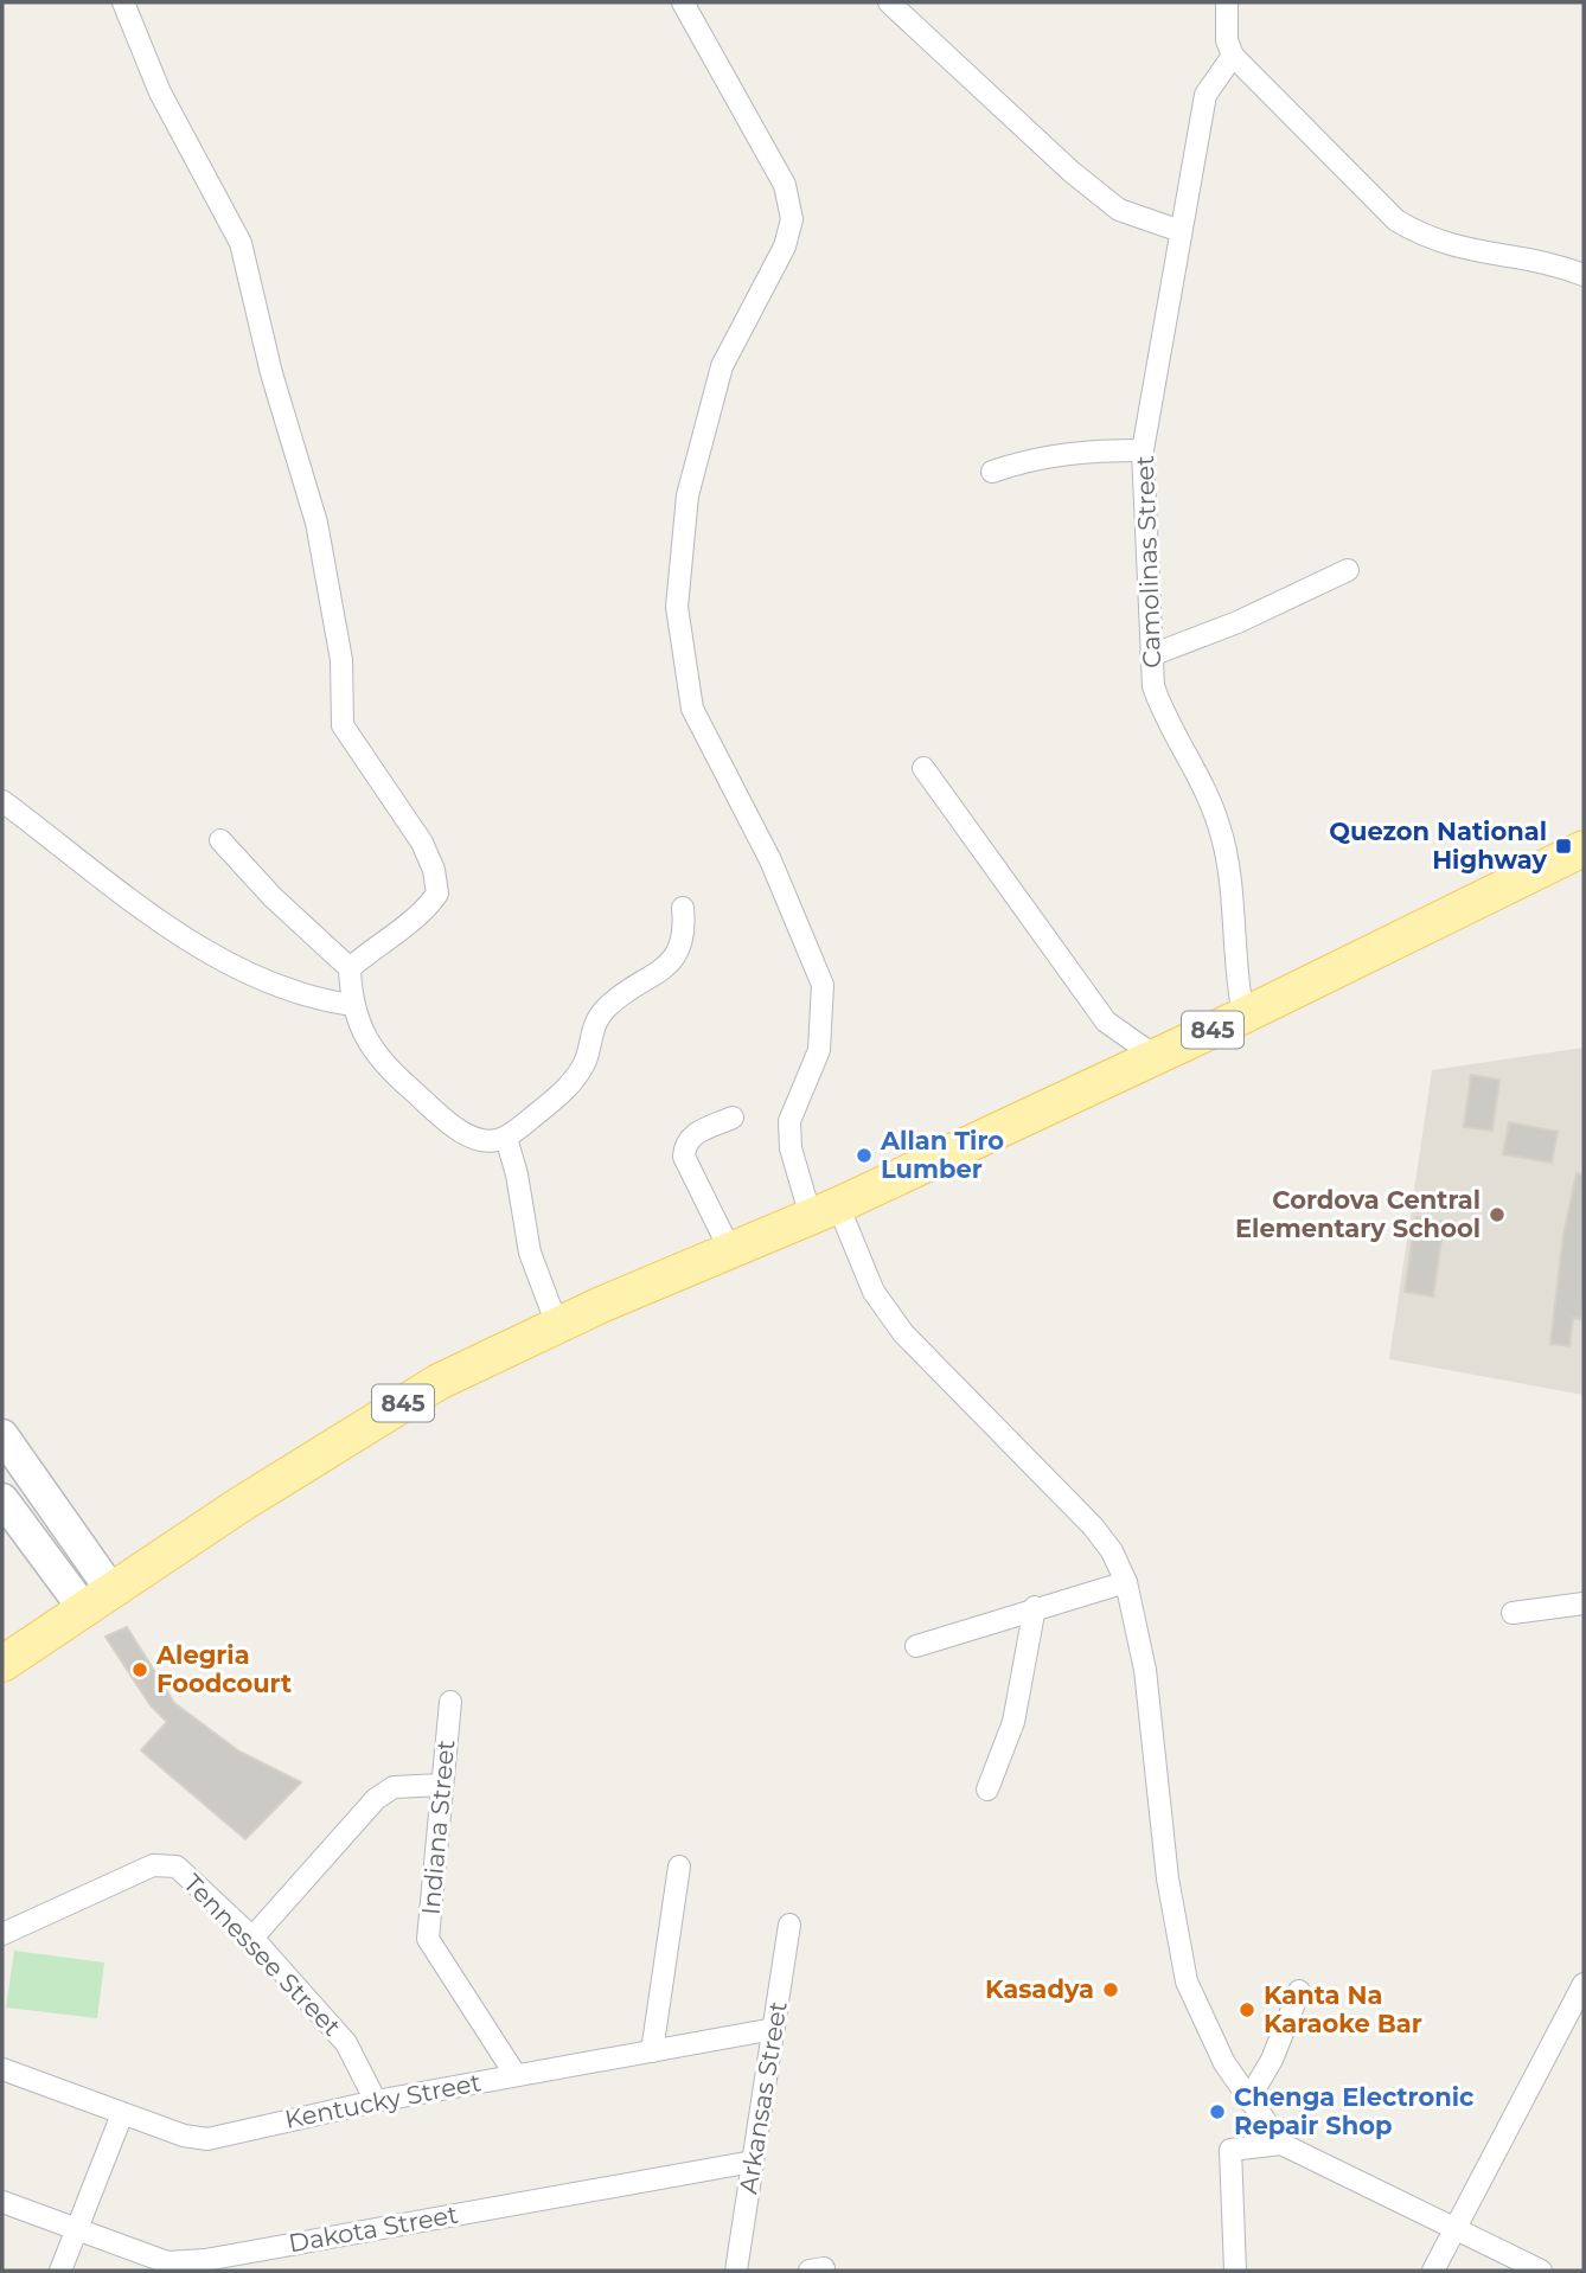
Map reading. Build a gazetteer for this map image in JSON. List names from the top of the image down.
{
  "streets": {
    "main road": ["845"],
    "street": [
      "Camolinas Street",
      "Indiana Street",
      "Tennessee Street",
      "Arkansas Street",
      "Kentucky Street",
      "Dakota Street"
    ]
  },
  "crossings": [
    ["Camolinas Street", "845"],
    ["Indiana Street", "Kentucky Street"],
    ["Tennessee Street", "Kentucky Street"],
    ["Arkansas Street", "Kentucky Street"],
    ["Arkansas Street", "Dakota Street"]
  ],
  "places": {
    "transit": ["Quezon National Highway"],
    "other": [
      "Allan Tiro Lumber",
      "Cordova Central Elementary School",
      "Alegria Foodcourt",
      "Kasadya",
      "Kanta Na Karaoke Bar",
      "Chenga Electronic Repair Shop"
    ]
  }
}
